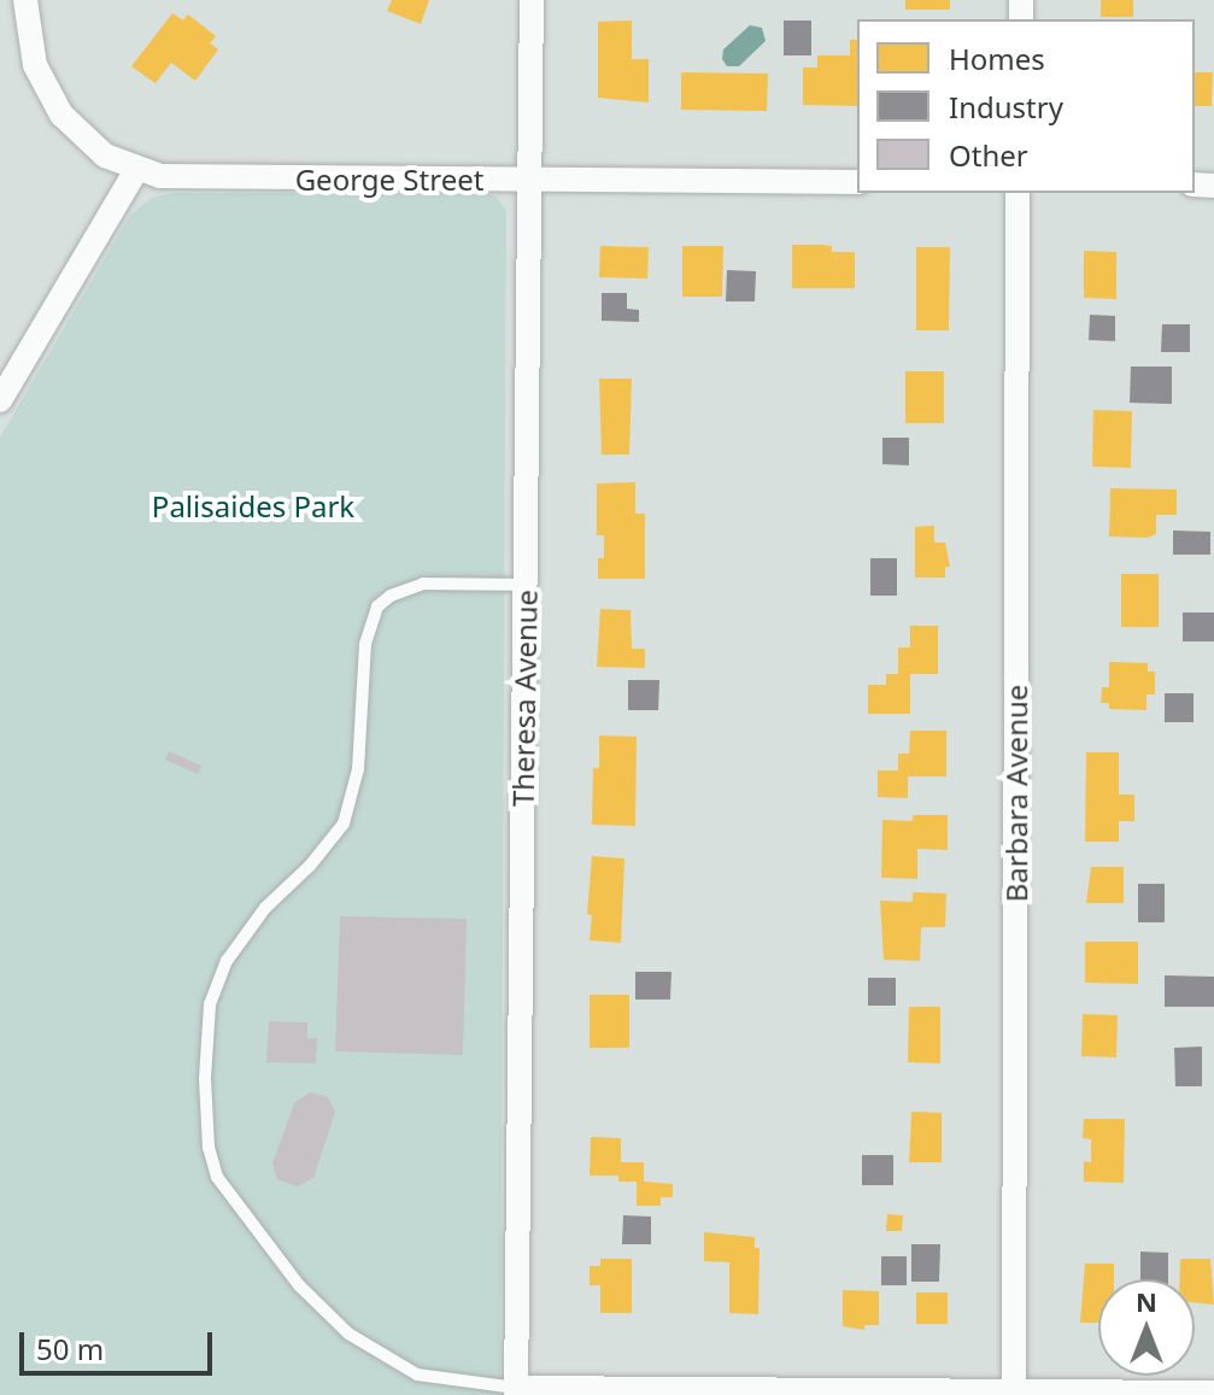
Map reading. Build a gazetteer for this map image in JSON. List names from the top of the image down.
{
  "streets": {
    "street": ["George Street", "Theresa Avenue", "Barbara Avenue"]
  },
  "crossings": [
    ["George Street", "Theresa Avenue"]
  ],
  "parks": ["Palisaides Park"],
  "legend": ["Homes", "Industry", "Other"],
  "scale_bar": "50 m",
  "north": "top"
}
